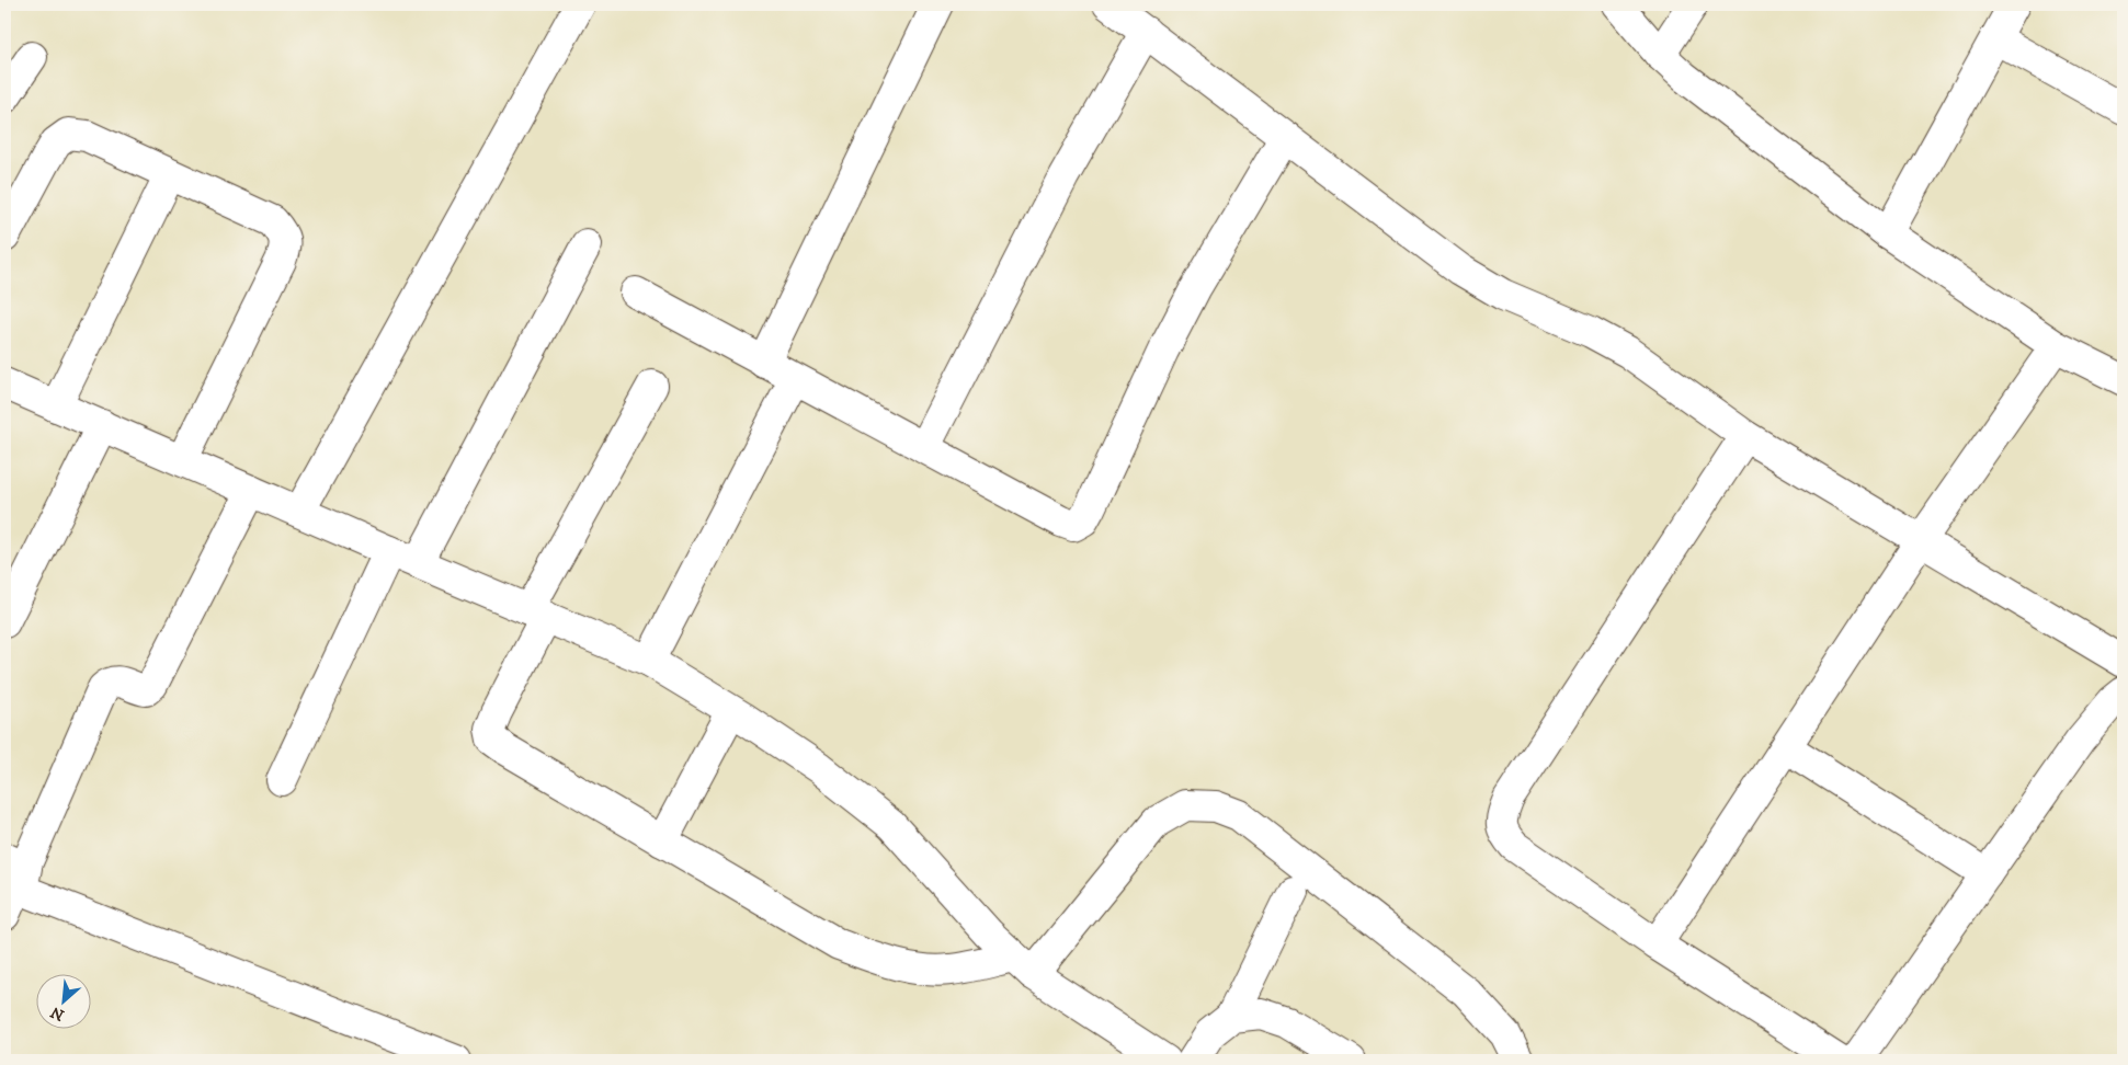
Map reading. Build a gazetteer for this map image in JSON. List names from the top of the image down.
{
  "north": "bottom left"
}
